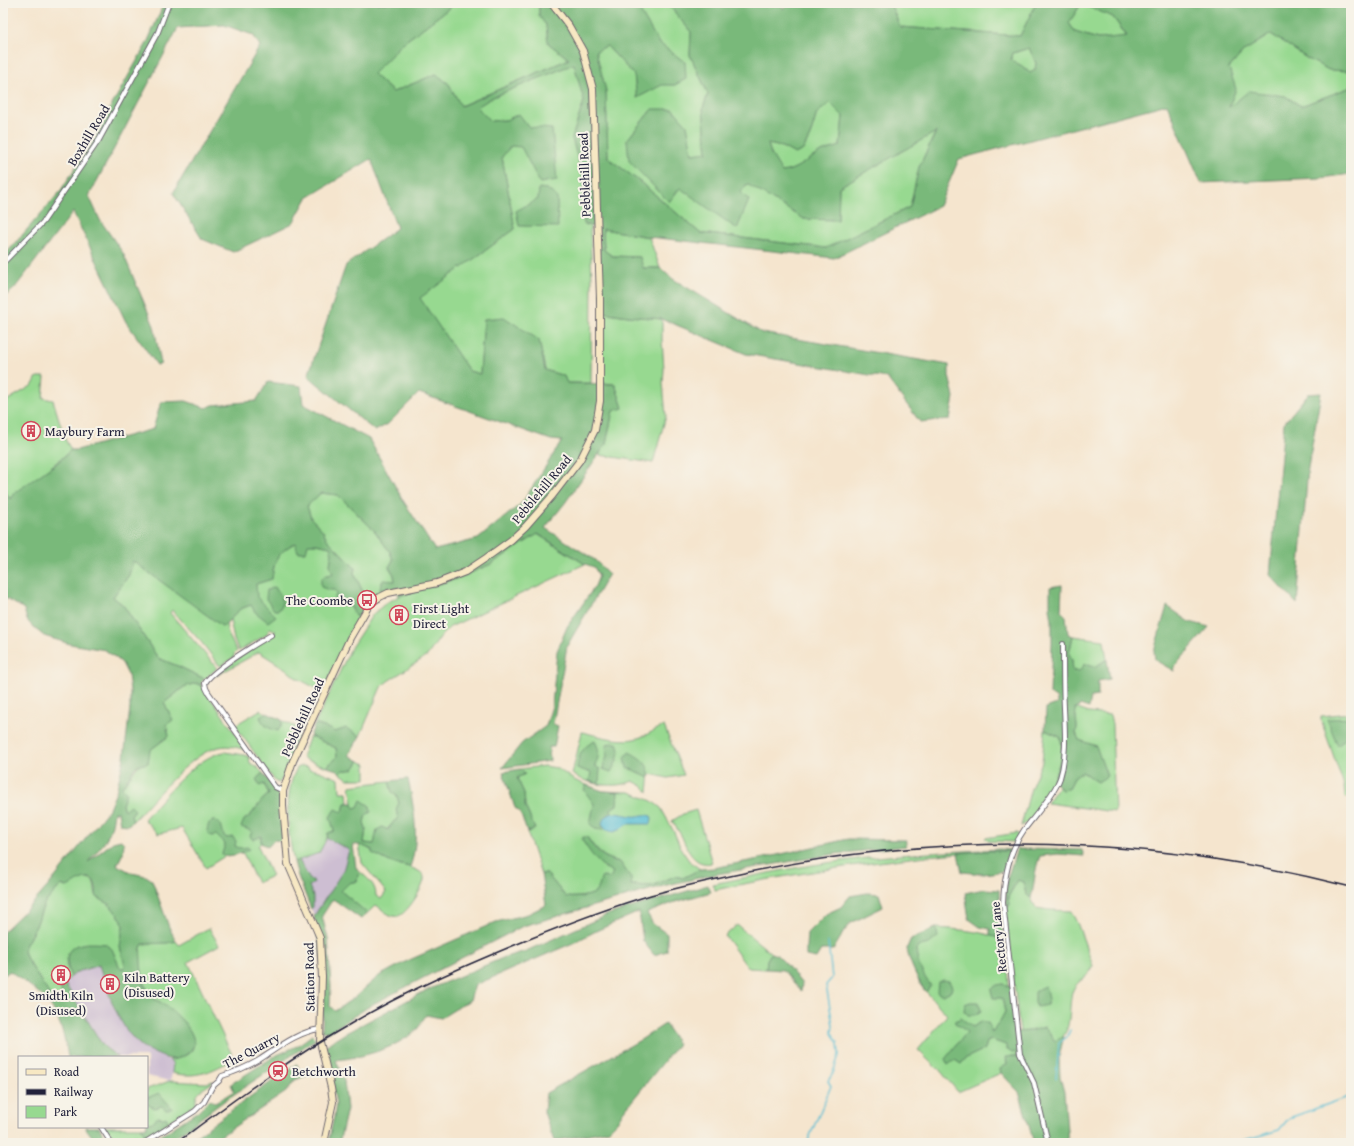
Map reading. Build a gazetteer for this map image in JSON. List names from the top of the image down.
{
  "streets": {
    "main road": ["Pebblehill Road", "Station Road"],
    "street": ["Boxhill Road", "Rectory Lane", "The Quarry"]
  },
  "crossings": [
    ["Pebblehill Road", "Station Road"],
    ["Station Road", "The Quarry"]
  ],
  "places": {
    "building": [
      "Maybury Farm",
      "First Light Direct",
      "Smidth Kiln (Disused)",
      "Kiln Battery (Disused)"
    ],
    "bus stop": ["The Coombe"],
    "station": ["Betchworth"]
  },
  "legend": ["Road", "Railway", "Park"]
}
